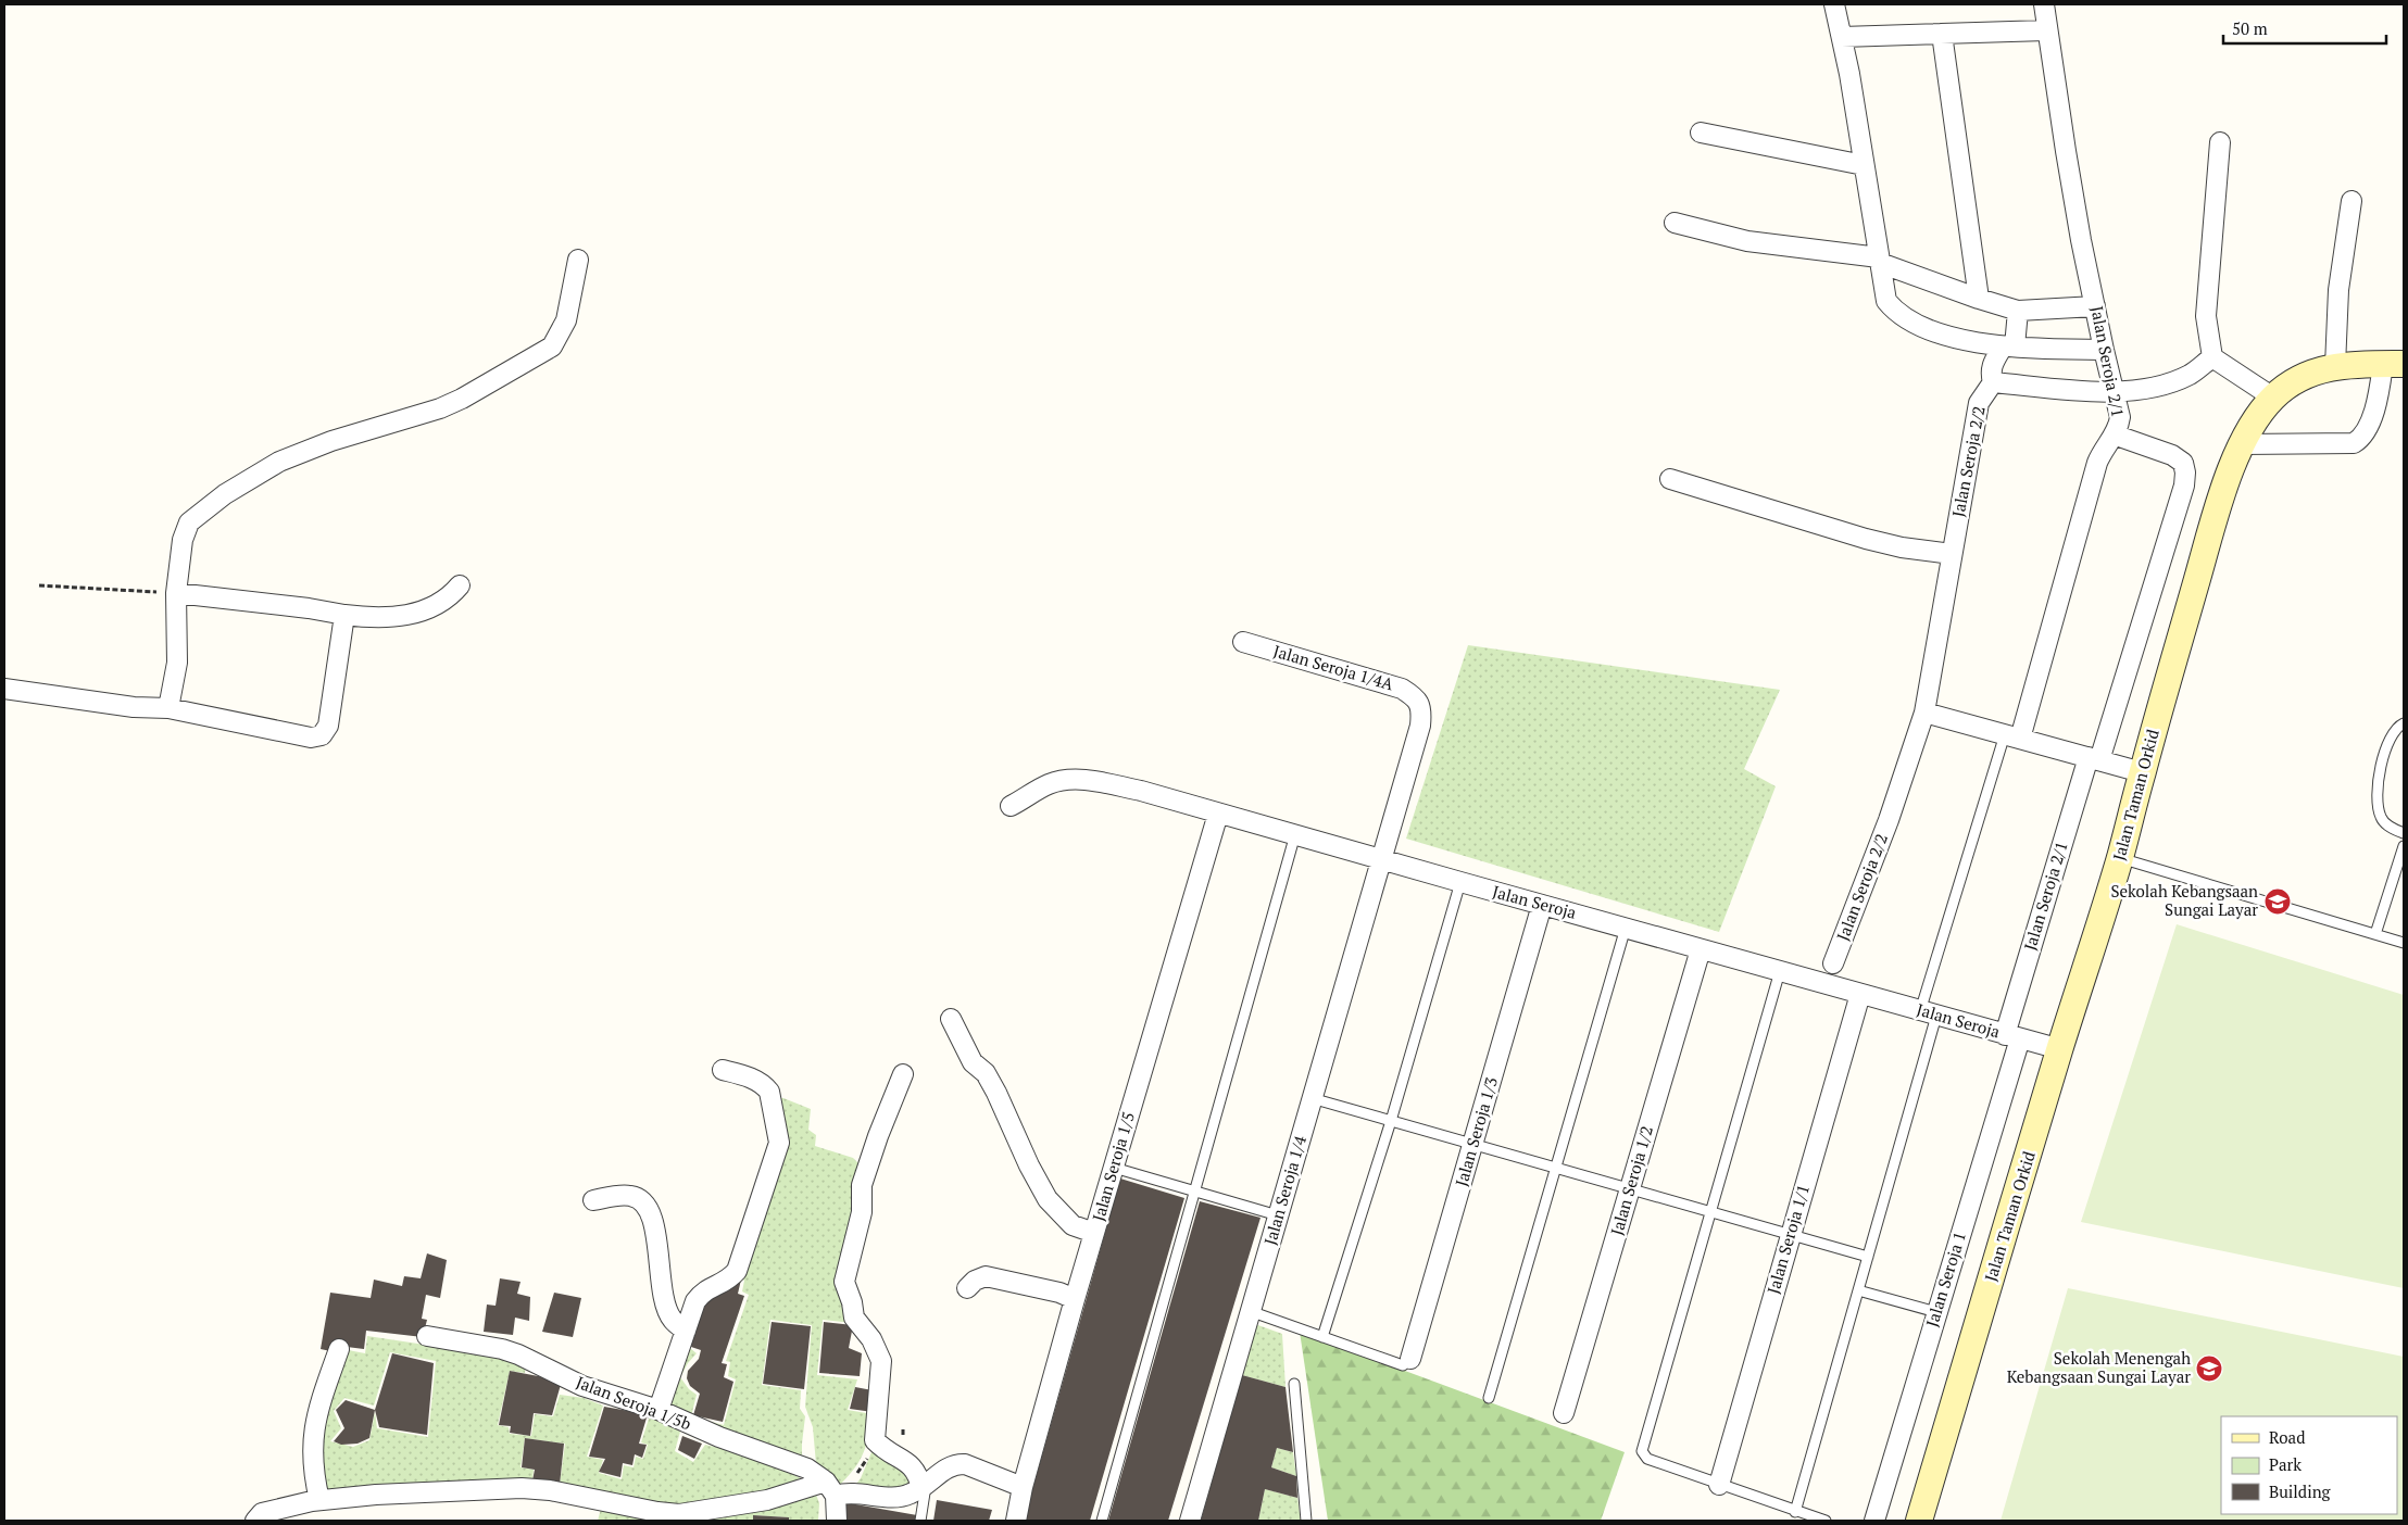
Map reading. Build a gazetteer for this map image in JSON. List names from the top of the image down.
{
  "streets": {
    "main road": ["Jalan Taman Orkid"],
    "street": [
      "Jalan Seroja 2/1",
      "Jalan Seroja 2/2",
      "Jalan Seroja 1/4A",
      "Jalan Seroja",
      "Jalan Seroja 1/3",
      "Jalan Seroja 1/5",
      "Jalan Seroja 1/2",
      "Jalan Seroja 1/4",
      "Jalan Seroja 1/1",
      "Jalan Seroja 1",
      "Jalan Seroja 1/5b"
    ]
  },
  "crossings": [
    ["Jalan Seroja 2/1", "Jalan Seroja"],
    ["Jalan Seroja 2/1", "Jalan Seroja 1"],
    ["Jalan Seroja 1/4A", "Jalan Seroja"],
    ["Jalan Seroja 1/4A", "Jalan Seroja 1/4"],
    ["Jalan Taman Orkid", "Jalan Seroja"],
    ["Jalan Seroja", "Jalan Seroja 1/3"],
    ["Jalan Seroja", "Jalan Seroja 1/5"],
    ["Jalan Seroja", "Jalan Seroja 1/2"],
    ["Jalan Seroja", "Jalan Seroja 1/4"],
    ["Jalan Seroja", "Jalan Seroja 1/1"],
    ["Jalan Seroja", "Jalan Seroja 1"]
  ],
  "places": {
    "school or university": ["Sekolah Kebangsaan Sungai Layar", "Sekolah Menengah Kebangsaan Sungai Layar"]
  },
  "legend": ["Road", "Park", "Building"],
  "scale_bar": "50 m"
}
